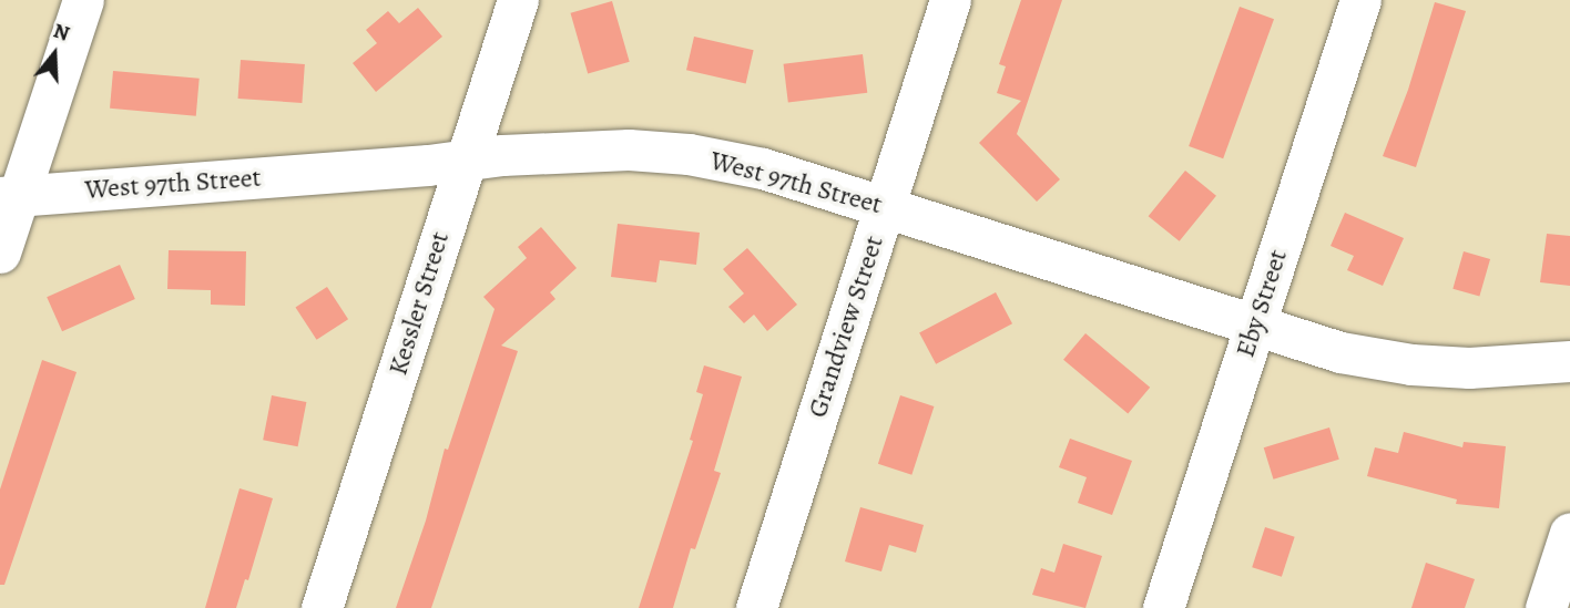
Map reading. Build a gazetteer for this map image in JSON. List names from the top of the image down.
{
  "streets": {
    "street": [
      "West 97th Street",
      "Kessler Street",
      "Eby Street",
      "Grandview Street"
    ]
  },
  "crossings": [
    ["West 97th Street", "Kessler Street"],
    ["West 97th Street", "Eby Street"],
    ["West 97th Street", "Grandview Street"]
  ],
  "north": "top"
}
